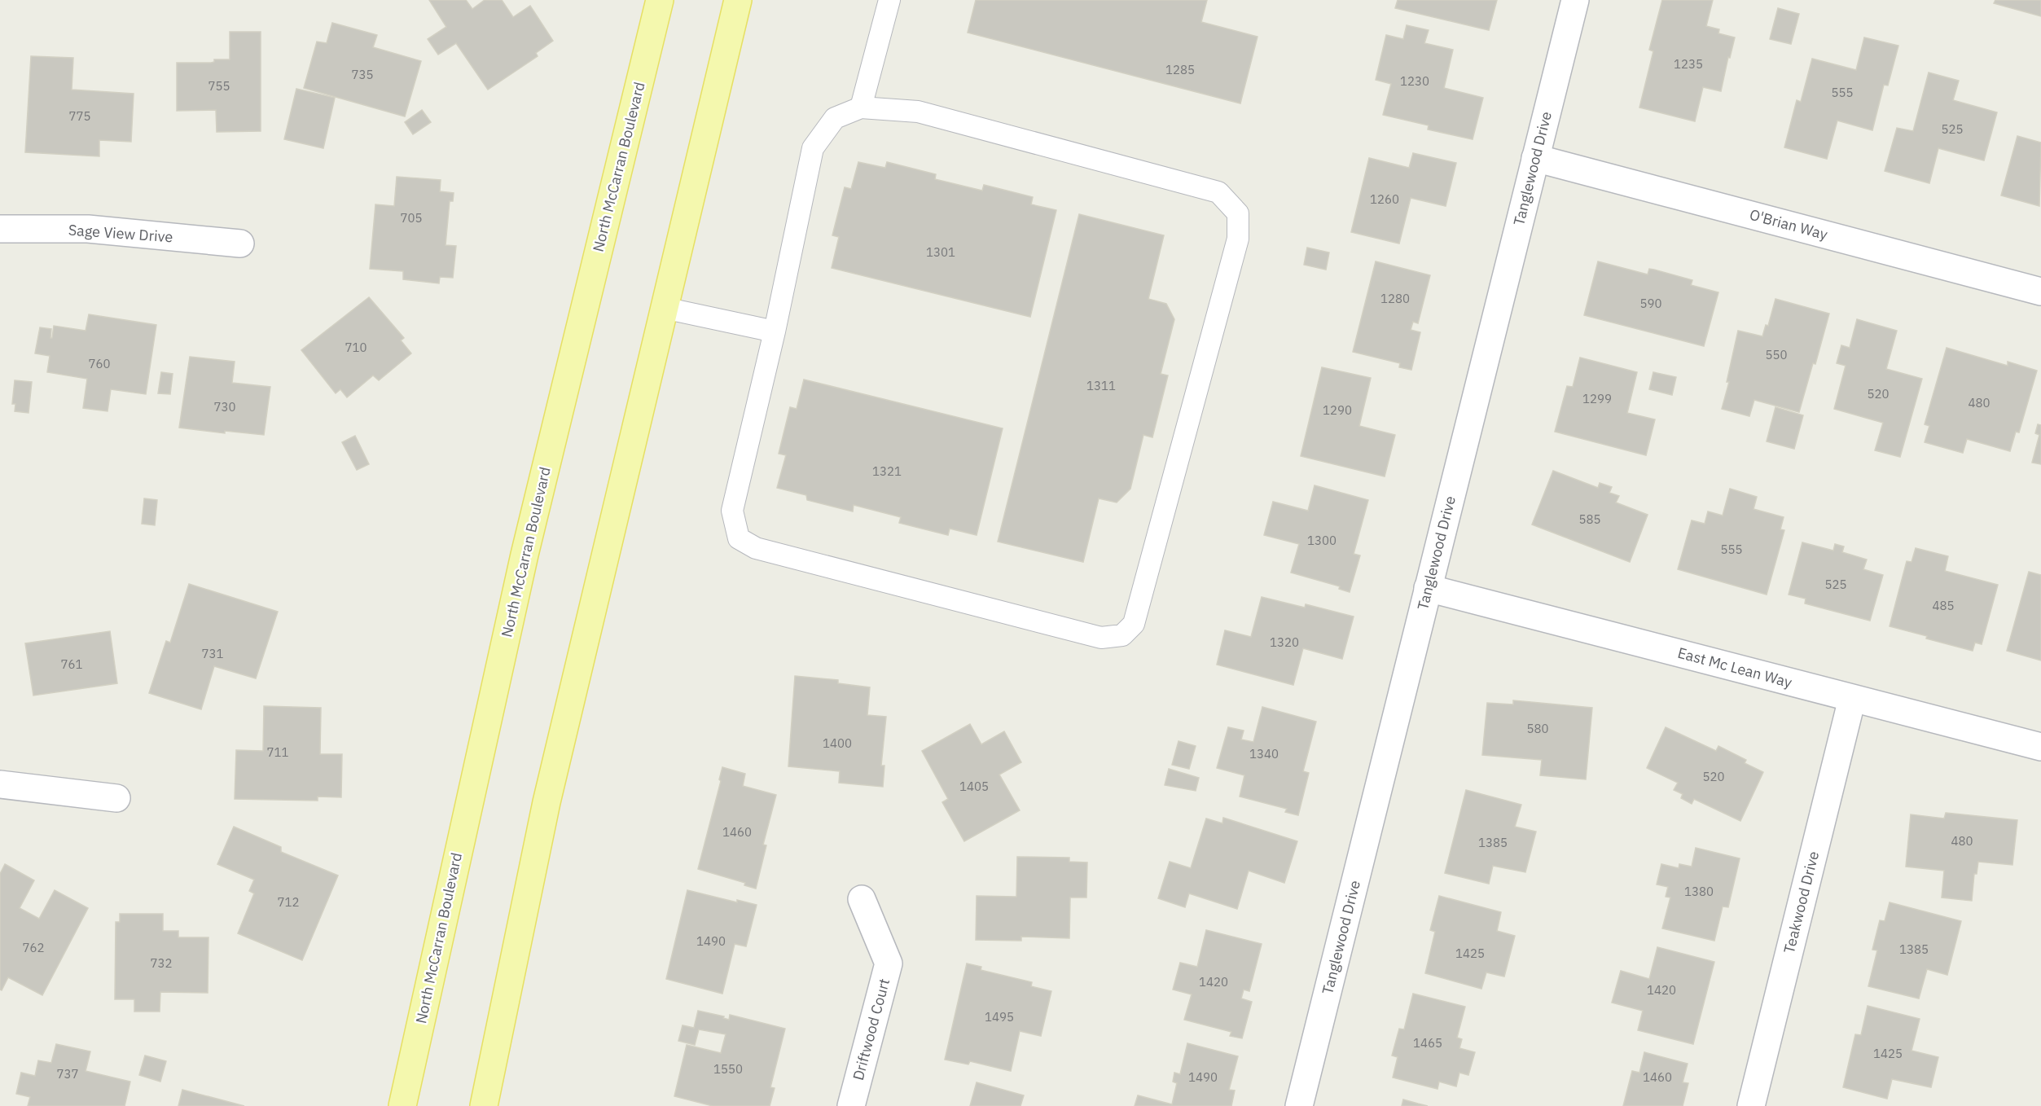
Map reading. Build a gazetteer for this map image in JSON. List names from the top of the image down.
{
  "streets": {
    "main road": ["North McCarran Boulevard"],
    "street": [
      "Tanglewood Drive",
      "O'Brian Way",
      "Sage View Drive",
      "East Mc Lean Way",
      "Teakwood Drive",
      "Driftwood Court"
    ]
  },
  "crossings": [
    ["Tanglewood Drive", "O'Brian Way"],
    ["Tanglewood Drive", "East Mc Lean Way"],
    ["East Mc Lean Way", "Teakwood Drive"]
  ],
  "house_numbers": [
    "1235",
    "1285",
    "735",
    "1230",
    "755",
    "555",
    "775",
    "525",
    "1260",
    "705",
    "1301",
    "1280",
    "590",
    "710",
    "550",
    "760",
    "1311",
    "520",
    "1299",
    "480",
    "730",
    "1290",
    "1321",
    "585",
    "1300",
    "555",
    "525",
    "485",
    "1320",
    "731",
    "761",
    "580",
    "1400",
    "711",
    "1340",
    "520",
    "1405",
    "1460",
    "480",
    "1385",
    "1380",
    "712",
    "1490",
    "762",
    "1385",
    "1425",
    "732",
    "1420",
    "1420",
    "1495",
    "1465",
    "1425",
    "1550",
    "737",
    "1490",
    "1460"
  ]
}
